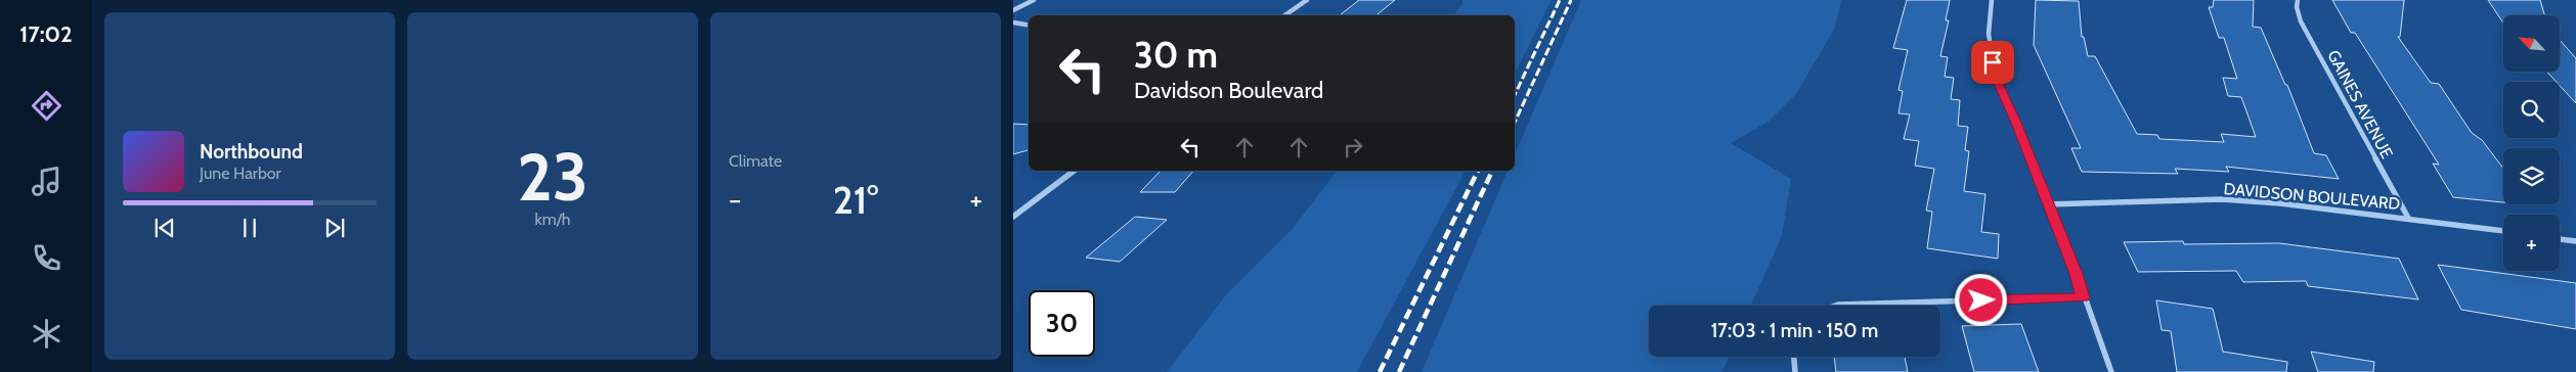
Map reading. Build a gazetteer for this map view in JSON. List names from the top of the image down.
{
  "streets": {
    "street": ["GAINES AVENUE", "DAVIDSON BOULEVARD"]
  },
  "crossings": [
    ["GAINES AVENUE", "DAVIDSON BOULEVARD"]
  ],
  "north": "top left",
  "page": {
    "tabs": "17:02",
    "tile": [
      ["23", "km/h"],
      "Climate"
    ],
    "map_buttons": "+",
    "turn": ["30 m", "Davidson Boulevard"],
    "song": ["Northbound", "June Harbor"],
    "heat": ["−", "21°", "+"],
    "limit": "30",
    "trip": "17:03 · 1 min · 150 m"
  }
}
